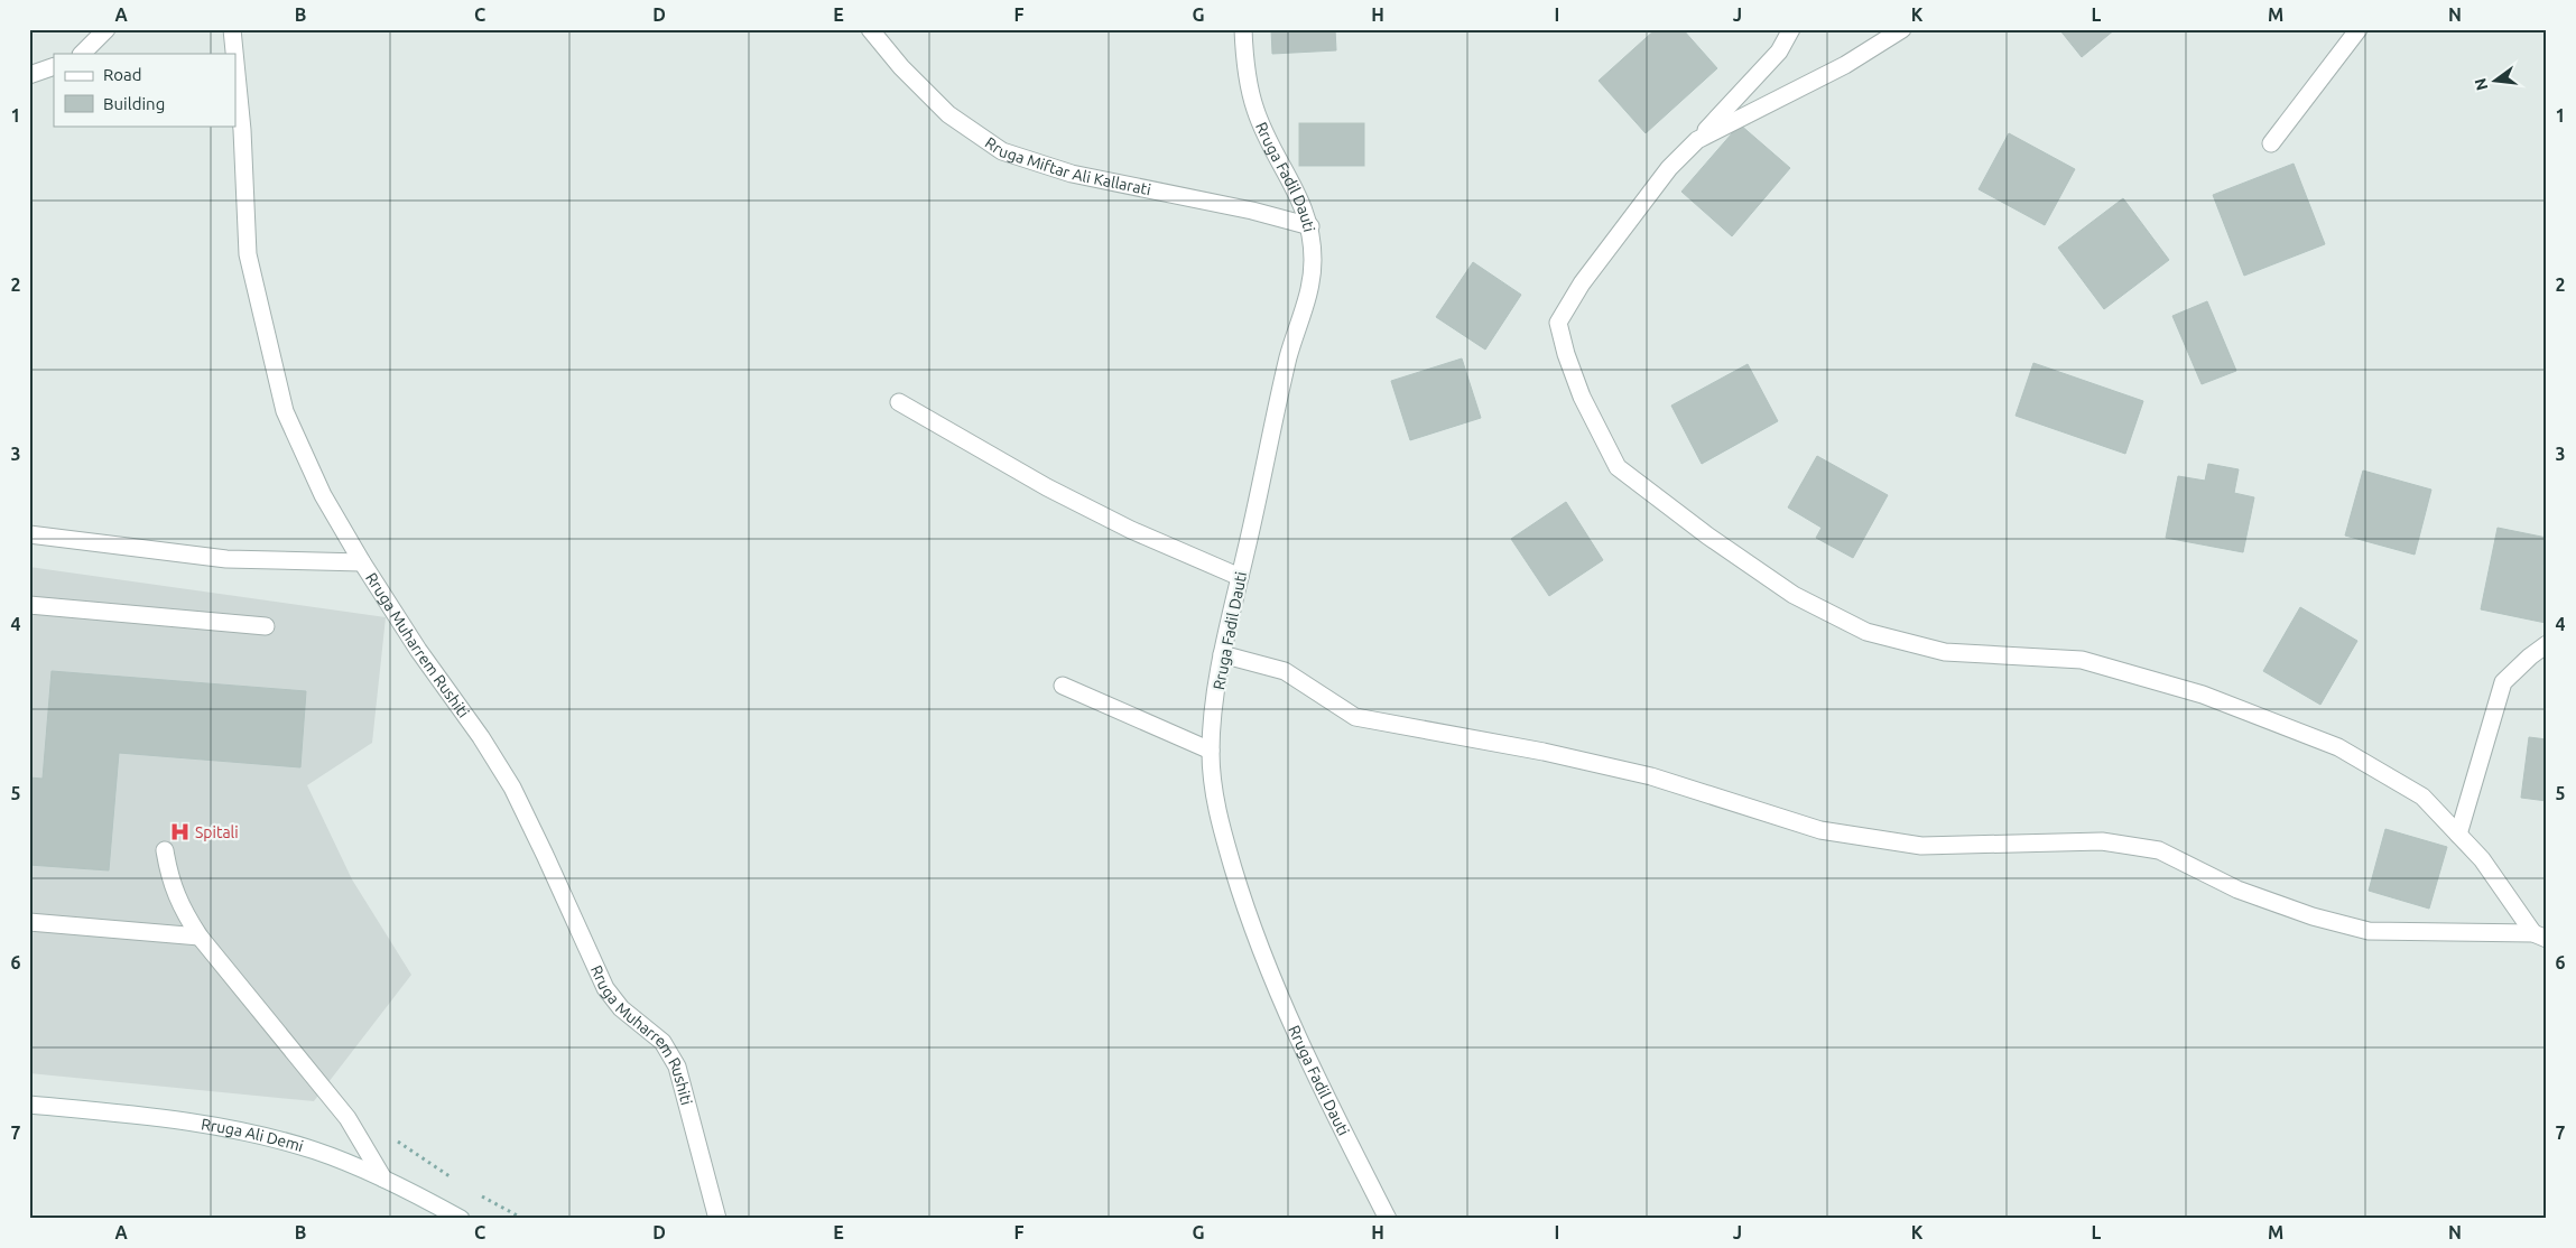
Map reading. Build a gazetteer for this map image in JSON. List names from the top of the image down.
{
  "streets": {
    "street": [
      "Rruga Miftar Ali Kallarati",
      "Rruga Fadil Dauti",
      "Rruga Muharrem Rushiti",
      "Rruga Ali Demi"
    ]
  },
  "crossings": [
    ["Rruga Miftar Ali Kallarati", "Rruga Fadil Dauti"]
  ],
  "places": {
    "hospital": ["Spitali"]
  },
  "legend": ["Road", "Building"],
  "north": "left",
  "grid": {
    "columns": [
      "A",
      "B",
      "C",
      "D",
      "E",
      "F",
      "G",
      "H",
      "I",
      "J",
      "K",
      "L",
      "M",
      "N"
    ],
    "rows": [
      "1",
      "2",
      "3",
      "4",
      "5",
      "6",
      "7"
    ]
  }
}
